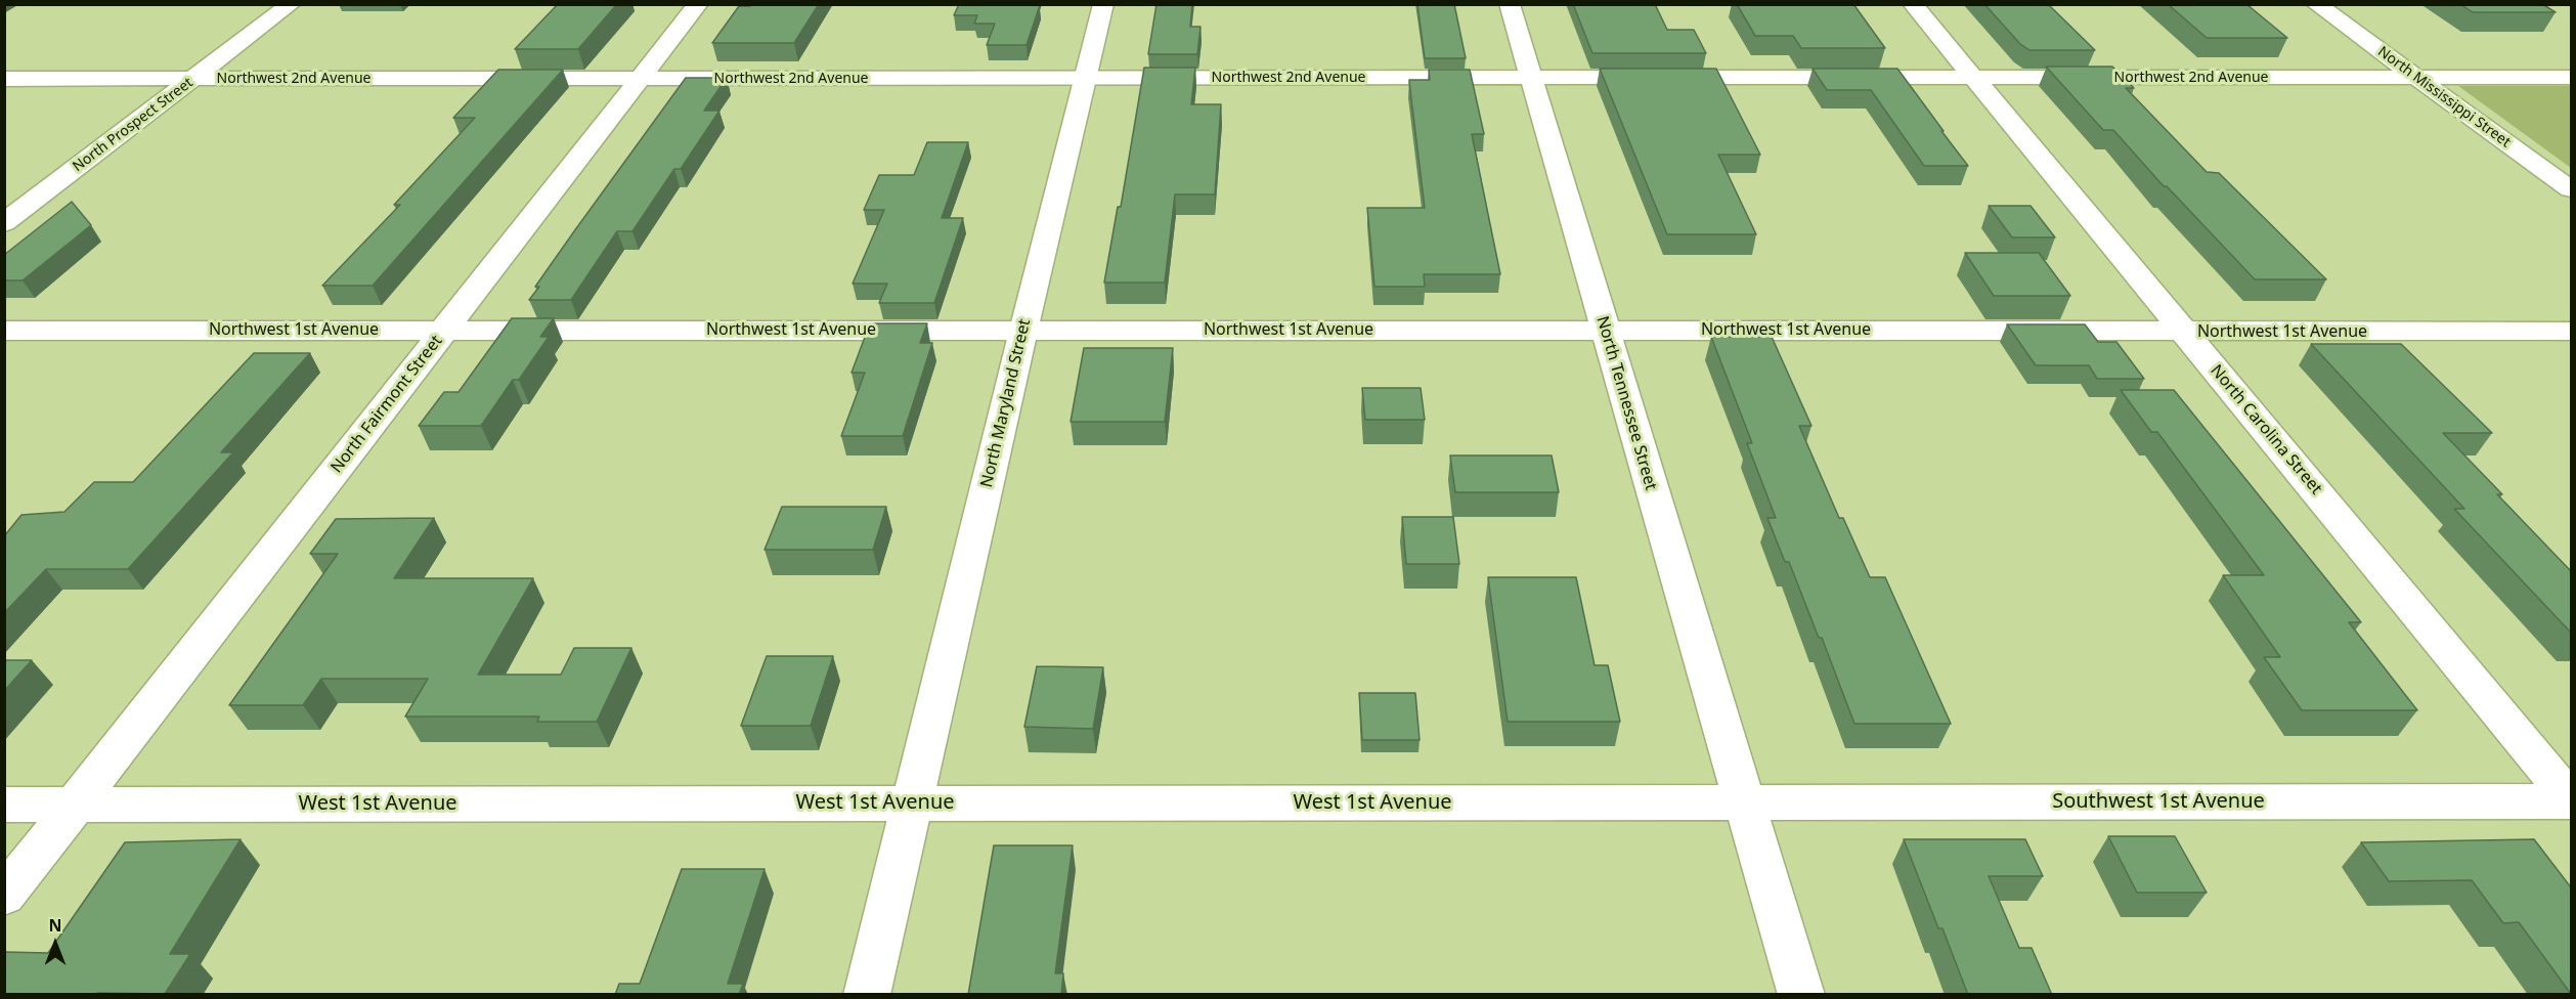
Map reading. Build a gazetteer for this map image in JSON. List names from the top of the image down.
{
  "streets": {
    "street": [
      "Northwest 2nd Avenue",
      "North Mississippi Street",
      "North Prospect Street",
      "Northwest 1st Avenue",
      "North Maryland Street",
      "North Tennessee Street",
      "North Fairmont Street",
      "North Carolina Street",
      "Southwest 1st Avenue",
      "West 1st Avenue"
    ]
  },
  "crossings": [
    ["Northwest 2nd Avenue", "North Mississippi Street"],
    ["Northwest 2nd Avenue", "North Prospect Street"],
    ["Northwest 2nd Avenue", "North Maryland Street"],
    ["Northwest 2nd Avenue", "North Tennessee Street"],
    ["Northwest 2nd Avenue", "North Fairmont Street"],
    ["Northwest 2nd Avenue", "North Carolina Street"],
    ["Northwest 1st Avenue", "North Maryland Street"],
    ["Northwest 1st Avenue", "North Tennessee Street"],
    ["Northwest 1st Avenue", "North Fairmont Street"],
    ["Northwest 1st Avenue", "North Carolina Street"],
    ["North Maryland Street", "West 1st Avenue"],
    ["North Tennessee Street", "Southwest 1st Avenue"],
    ["North Tennessee Street", "West 1st Avenue"],
    ["North Fairmont Street", "West 1st Avenue"],
    ["North Carolina Street", "Southwest 1st Avenue"],
    ["Southwest 1st Avenue", "West 1st Avenue"]
  ],
  "north": "top"
}
